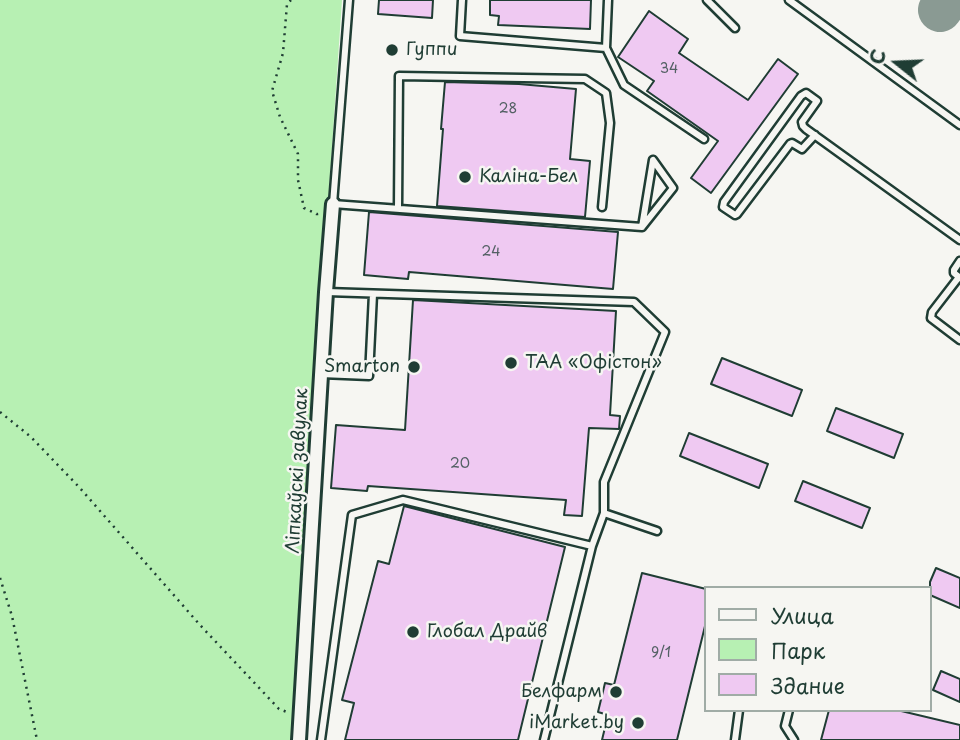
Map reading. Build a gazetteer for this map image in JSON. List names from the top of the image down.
{
  "streets": {
    "street": ["Ліпкаўскі завулак"]
  },
  "places": [
    "Гуппи",
    "Каліна-Бел",
    "ТАА «Офістон»",
    "Smarton",
    "Глобал Драйв",
    "Белфарм",
    "iMarket.by"
  ],
  "house_numbers": [
    "34",
    "28",
    "24",
    "20",
    "9/1"
  ],
  "legend": ["Улица", "Парк", "Здание"],
  "north": "left"
}
